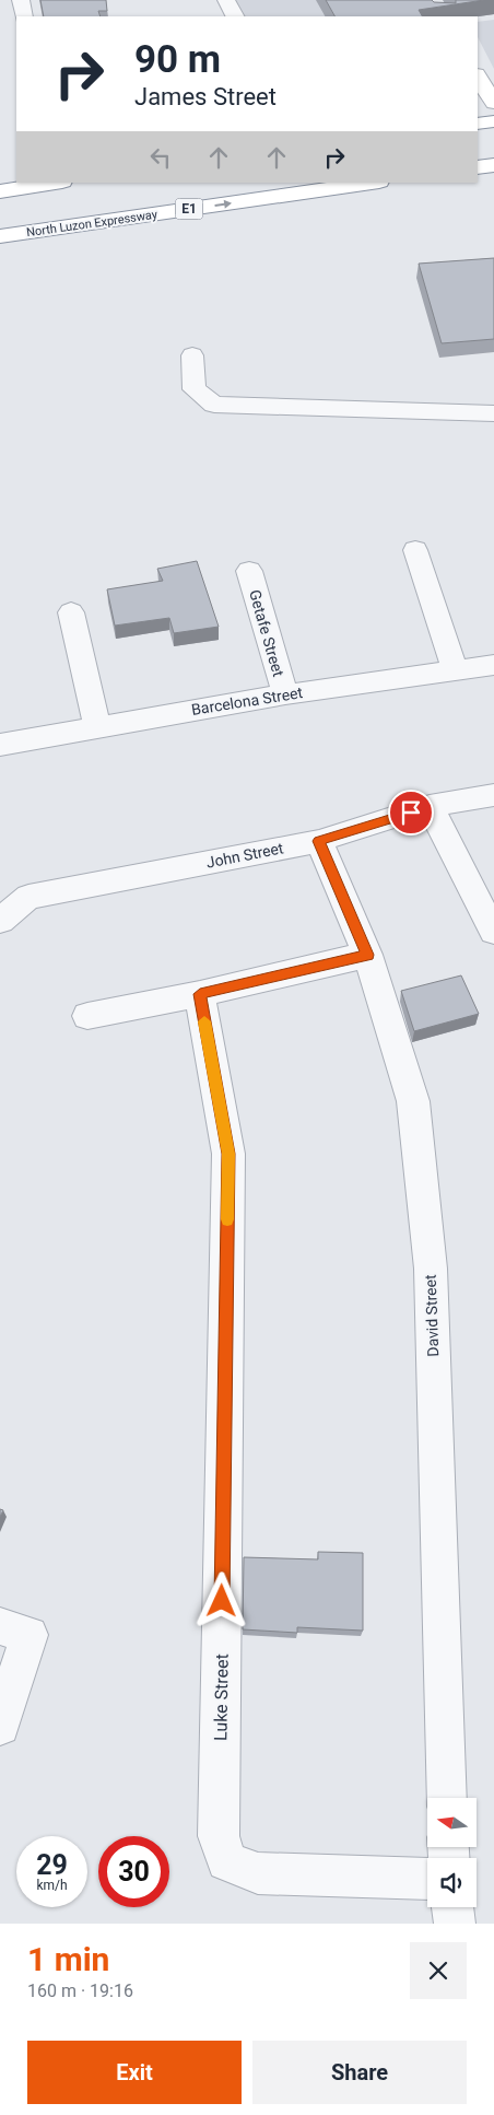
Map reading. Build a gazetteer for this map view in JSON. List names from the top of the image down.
{
  "streets": {
    "highway": ["E1", "North Luzon Expressway"],
    "street": [
      "Getafe Street",
      "Barcelona Street",
      "John Street",
      "David Street",
      "Luke Street"
    ]
  },
  "crossings": [
    ["Getafe Street", "Barcelona Street"],
    ["John Street", "David Street"]
  ],
  "one_way": ["North Luzon Expressway"],
  "north": "left",
  "page": {
    "turn": ["90 m", "James Street"],
    "speed": "29 km/h",
    "limit": "30",
    "heading": ["1 min", "160 m · 19:16"],
    "buttons": ["Exit", "Share"]
  }
}
